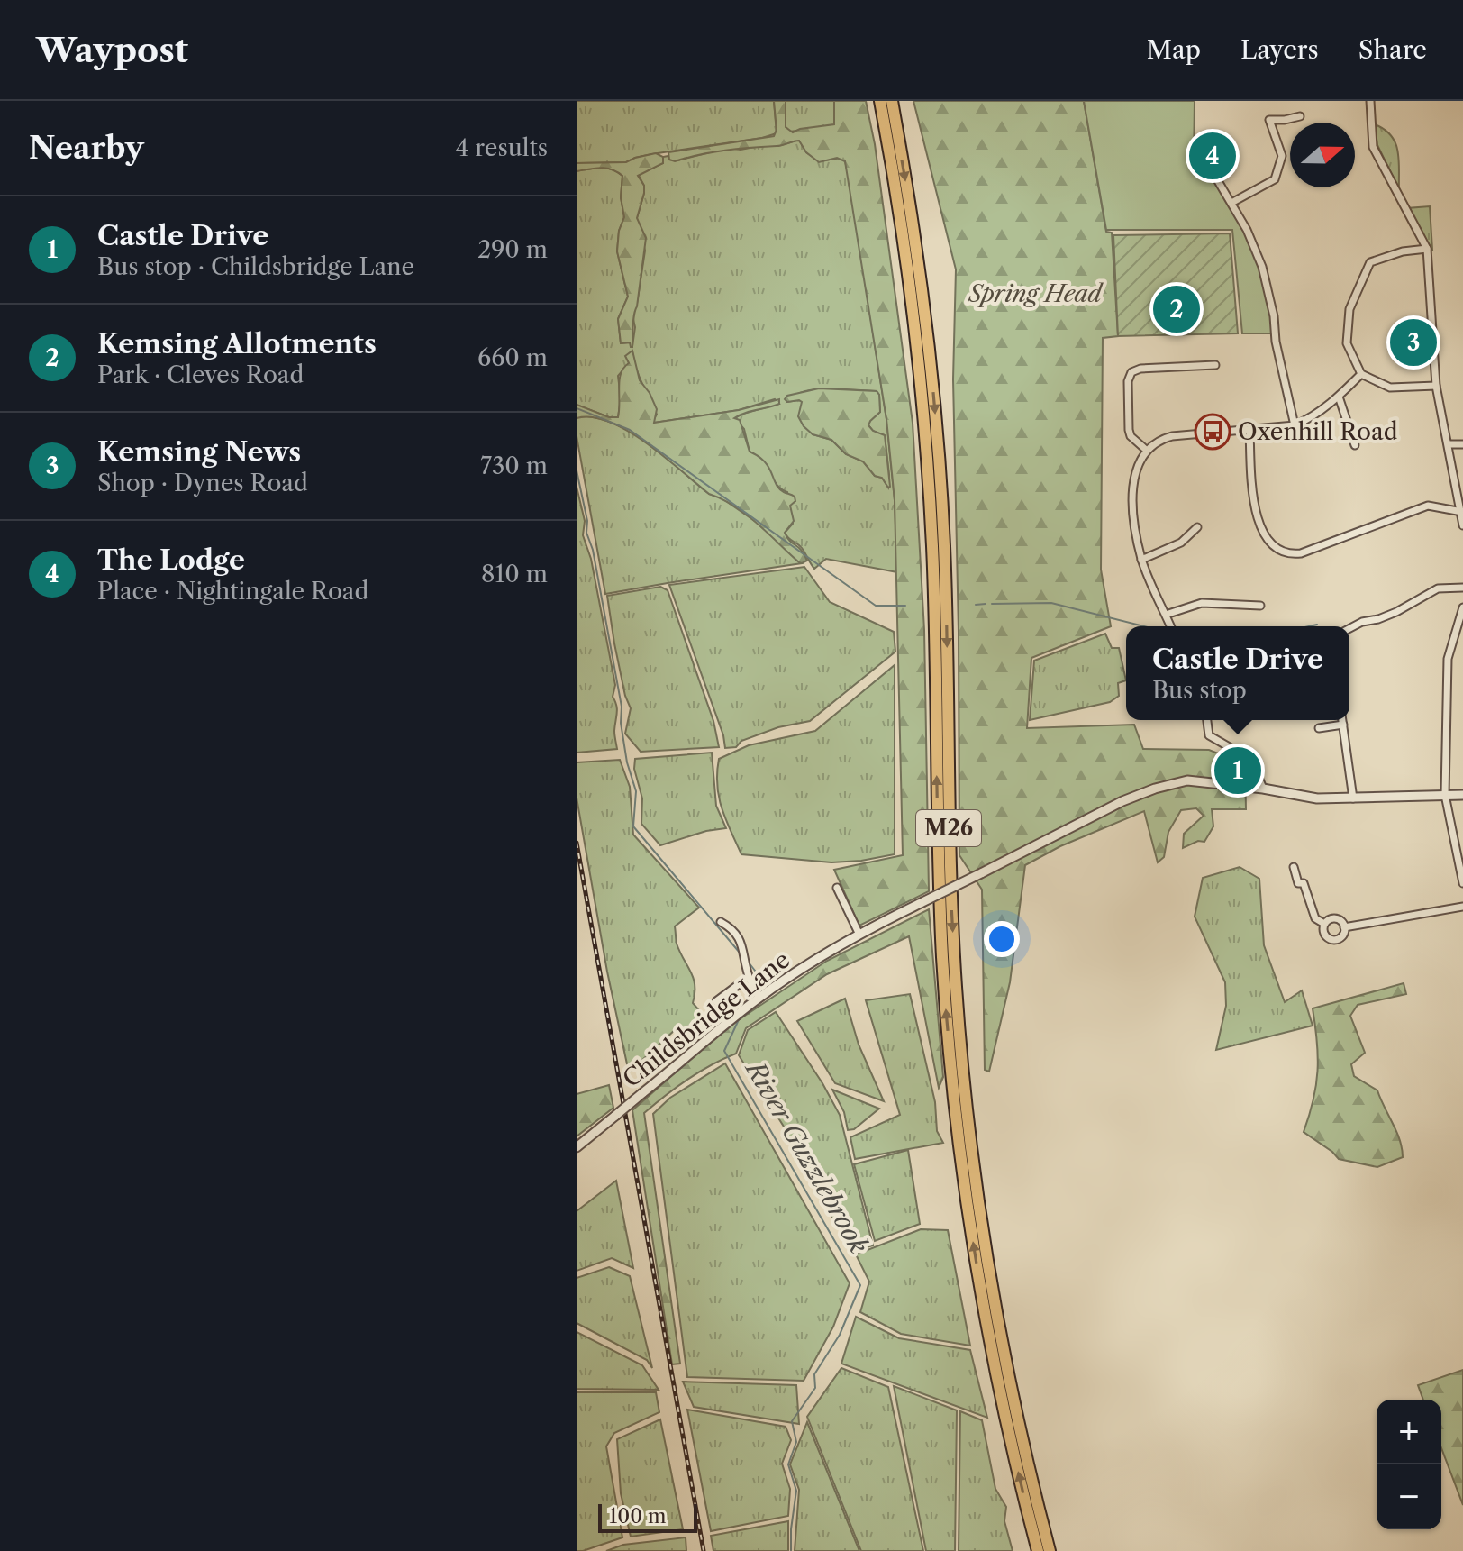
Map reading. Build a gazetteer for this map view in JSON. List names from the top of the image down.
{
  "streets": {
    "highway": ["M26"],
    "street": ["Childsbridge Lane"]
  },
  "water": ["River Guzzlebrook"],
  "parks": ["Spring Head"],
  "places": {
    "bus stop": ["Oxenhill Road"]
  },
  "scale_bar": "100 m",
  "north": "right",
  "page": {
    "header": "Waypost",
    "nav": ["Map", "Layers", "Share"],
    "heading": ["Nearby", "4 results"],
    "pins": [
      "4",
      "2",
      "3",
      "1"
    ],
    "list": [
      {
        "mark": "1",
        "name": "Castle Drive",
        "note": "Bus stop · Childsbridge Lane",
        "value": "290 m"
      },
      {
        "mark": "2",
        "name": "Kemsing Allotments",
        "note": "Park · Cleves Road",
        "value": "660 m"
      },
      {
        "mark": "3",
        "name": "Kemsing News",
        "note": "Shop · Dynes Road",
        "value": "730 m"
      },
      {
        "mark": "4",
        "name": "The Lodge",
        "note": "Place · Nightingale Road",
        "value": "810 m"
      }
    ],
    "popup": ["Castle Drive", "Bus stop"],
    "map_buttons": ["+", "−"],
    "scale": "100 m"
  }
}
